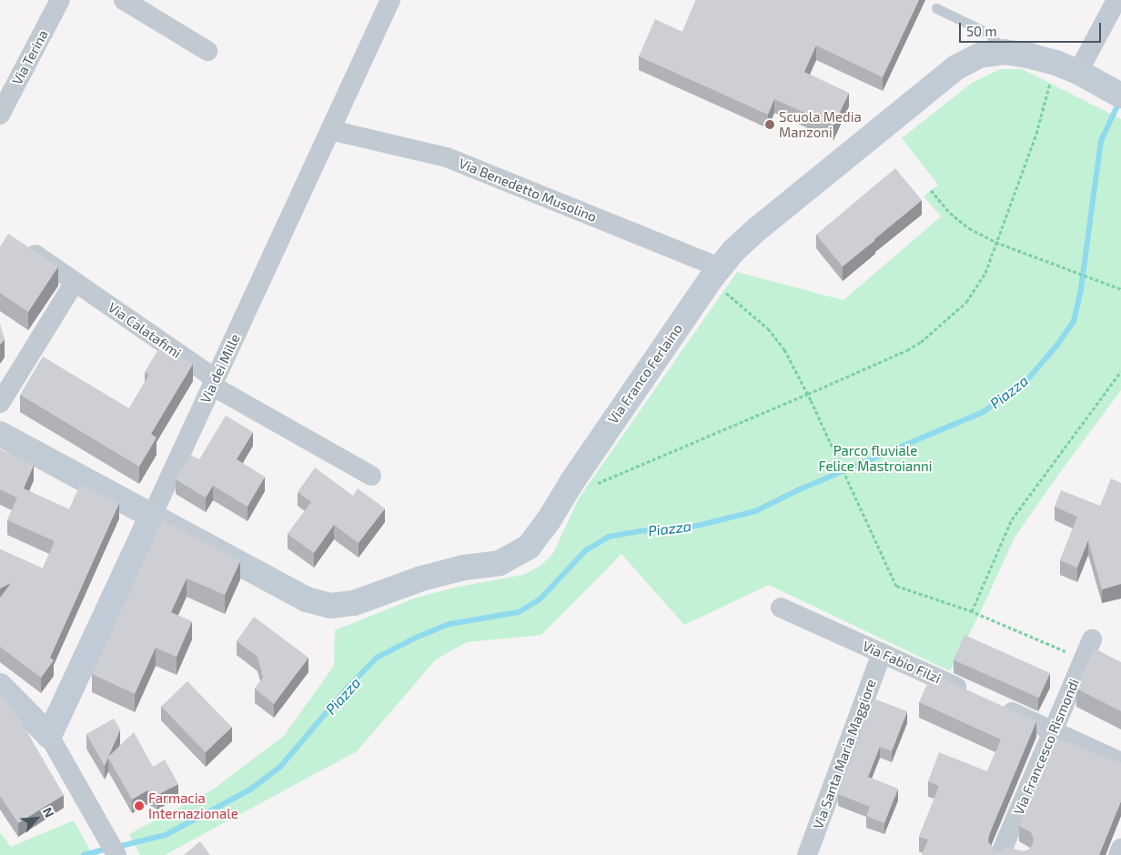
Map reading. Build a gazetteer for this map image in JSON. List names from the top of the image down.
{
  "streets": {
    "main road": ["Via dei Mille", "Via Franco Ferlaino"],
    "street": [
      "Via Terina",
      "Via Benedetto Musolino",
      "Via Calatafimi",
      "Via Fabio Filzi",
      "Via Francesco Rismondi",
      "Via Santa Maria Maggiore"
    ]
  },
  "crossings": [
    ["Via Benedetto Musolino", "Via dei Mille"],
    ["Via Benedetto Musolino", "Via Franco Ferlaino"],
    ["Via Calatafimi", "Via dei Mille"],
    ["Via dei Mille", "Via Franco Ferlaino"],
    ["Via Fabio Filzi", "Via Santa Maria Maggiore"]
  ],
  "water": ["Piazza"],
  "parks": ["Parco fluviale Felice Mastroianni"],
  "places": ["Scuola Media Manzoni", "Farmacia Internazionale"],
  "scale_bar": "50 m",
  "north": "top right"
}
